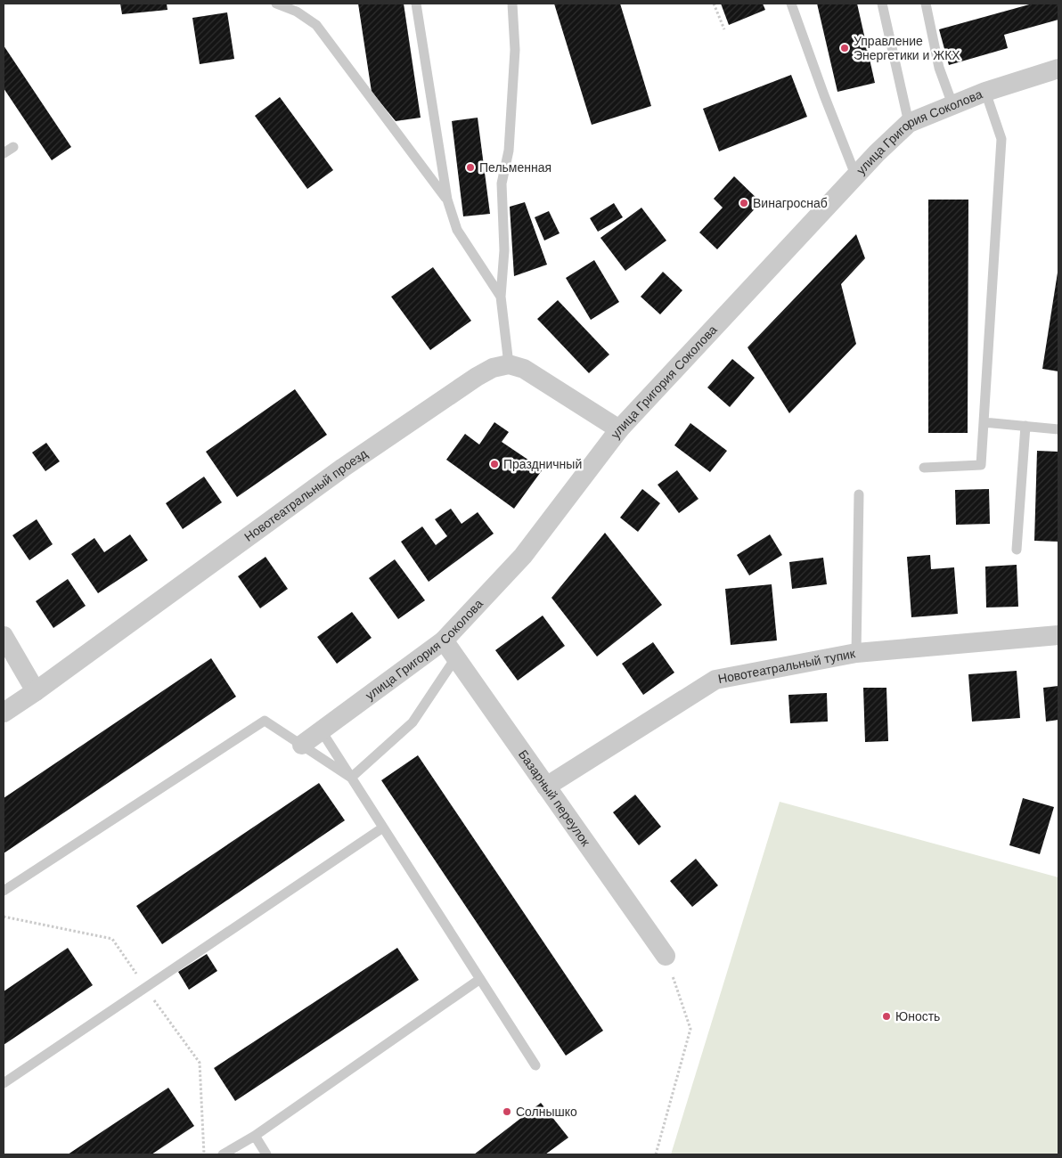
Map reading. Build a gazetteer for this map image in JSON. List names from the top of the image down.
{
  "streets": {
    "street": [
      "улица Григория Соколова",
      "Новотеатральный проезд",
      "Новотеатральный тупик",
      "Базарный переулок"
    ]
  },
  "crossings": [
    ["улица Григория Соколова", "Базарный переулок"],
    ["Новотеатральный тупик", "Базарный переулок"]
  ],
  "places": [
    "Управление Энергетики и ЖКХ",
    "Пельменная",
    "Винагроснаб",
    "Праздничный",
    "Юность",
    "Солнышко"
  ]
}
